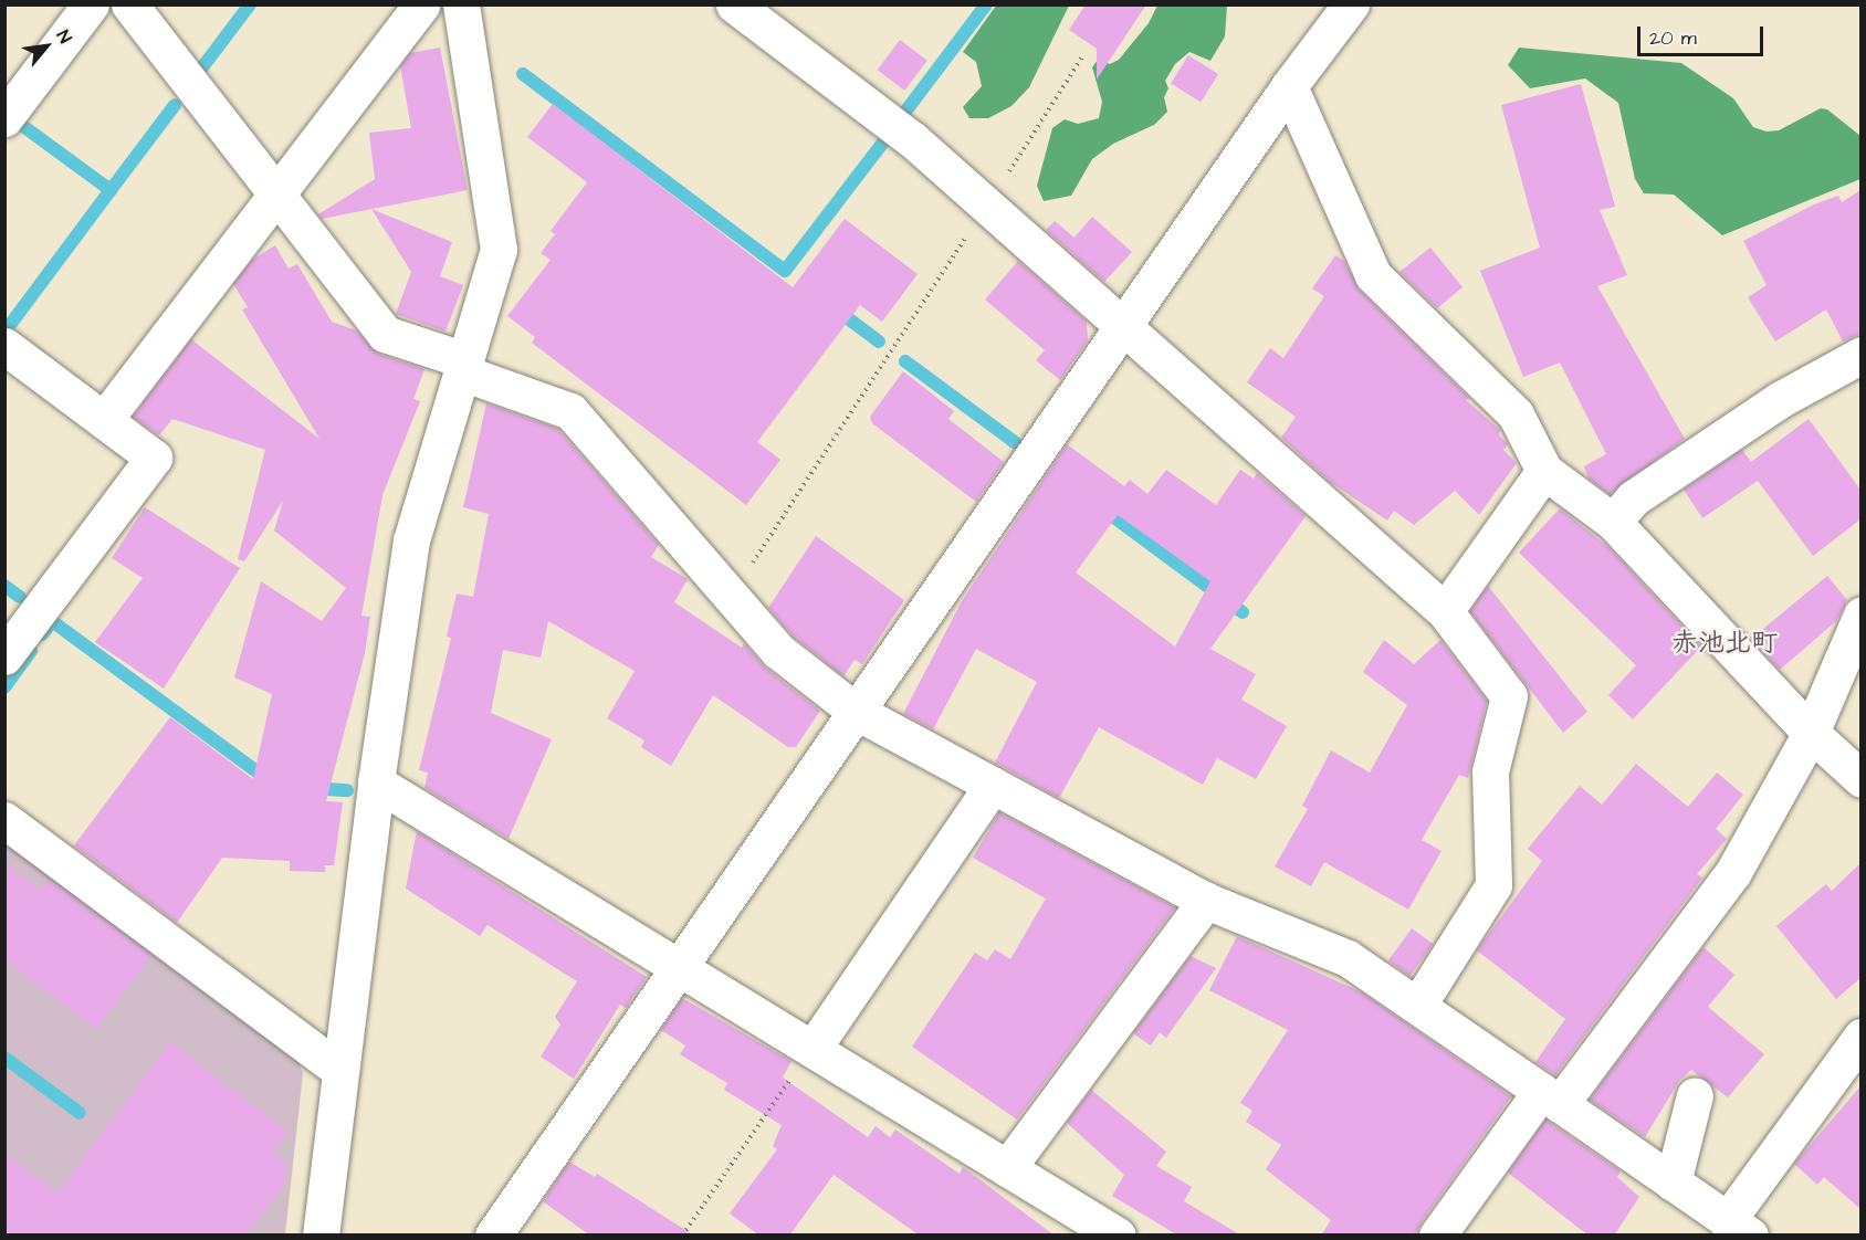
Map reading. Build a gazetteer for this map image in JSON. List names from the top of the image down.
{
  "districts": ["赤池北町"],
  "scale_bar": "20 m",
  "north": "top right"
}
